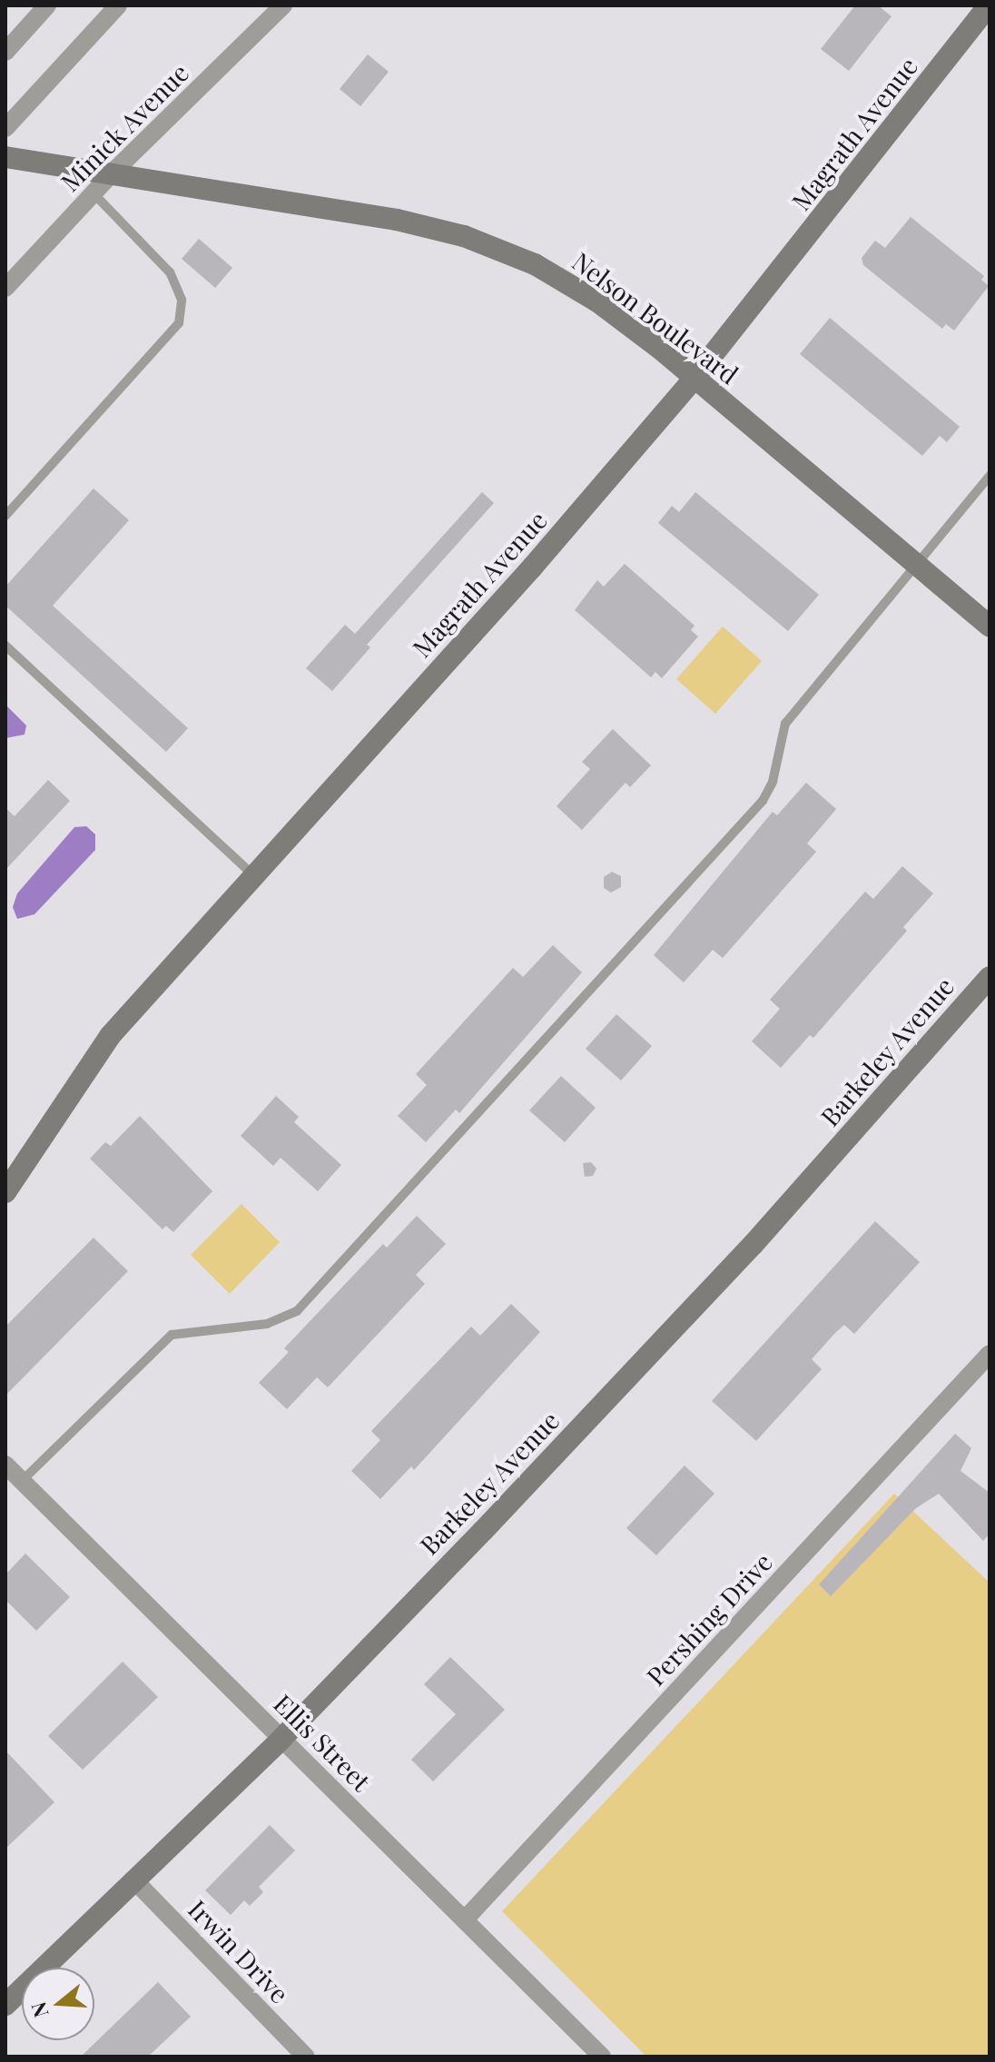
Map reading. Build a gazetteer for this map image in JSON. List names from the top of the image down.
{
  "streets": {
    "main road": ["Magrath Avenue", "Nelson Boulevard", "Barkeley Avenue"],
    "street": [
      "Minick Avenue",
      "Pershing Drive",
      "Ellis Street",
      "Irwin Drive"
    ]
  },
  "crossings": [
    ["Minick Avenue", "Nelson Boulevard"],
    ["Magrath Avenue", "Nelson Boulevard"],
    ["Barkeley Avenue", "Ellis Street"],
    ["Barkeley Avenue", "Irwin Drive"],
    ["Pershing Drive", "Ellis Street"]
  ],
  "north": "left"
}
